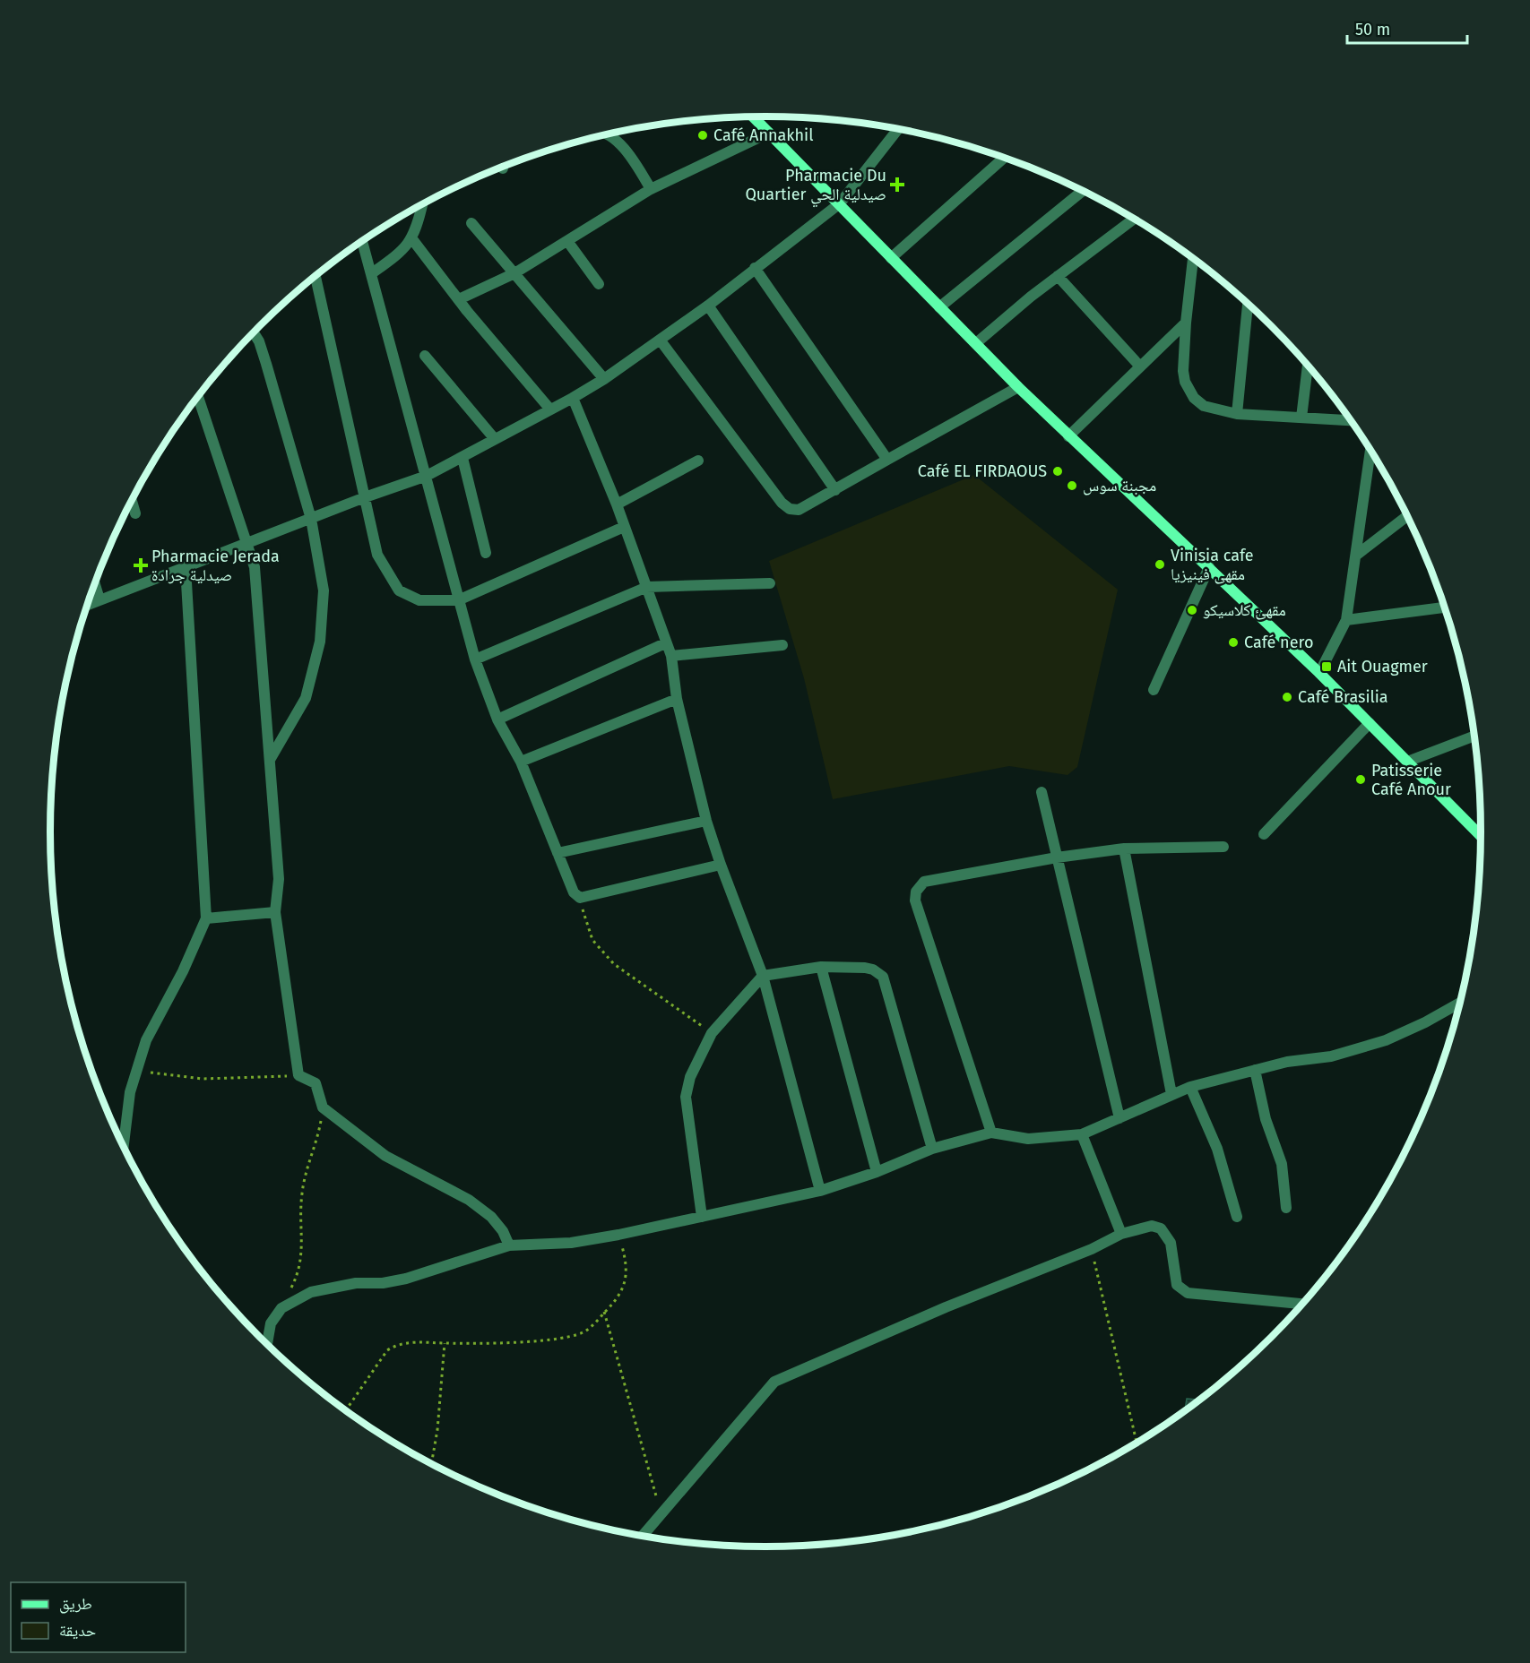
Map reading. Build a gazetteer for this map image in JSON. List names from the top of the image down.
{
  "places": {
    "other": [
      "Café Annakhil",
      "Café EL FIRDAOUS",
      "مجبنة سوس",
      "Vinisia cafe مقهى فينيزيا",
      "مقهئ كلاسيكو",
      "Café nero",
      "Café Brasilia",
      "Patisserie Café Anour"
    ],
    "health": ["Pharmacie Du Quartier صيدلية الحي", "Pharmacie Jerada صيدلية جرادة"],
    "transit": ["Ait Ouagmer"]
  },
  "legend": ["طريق", "حديقة"],
  "scale_bar": "50 m"
}
